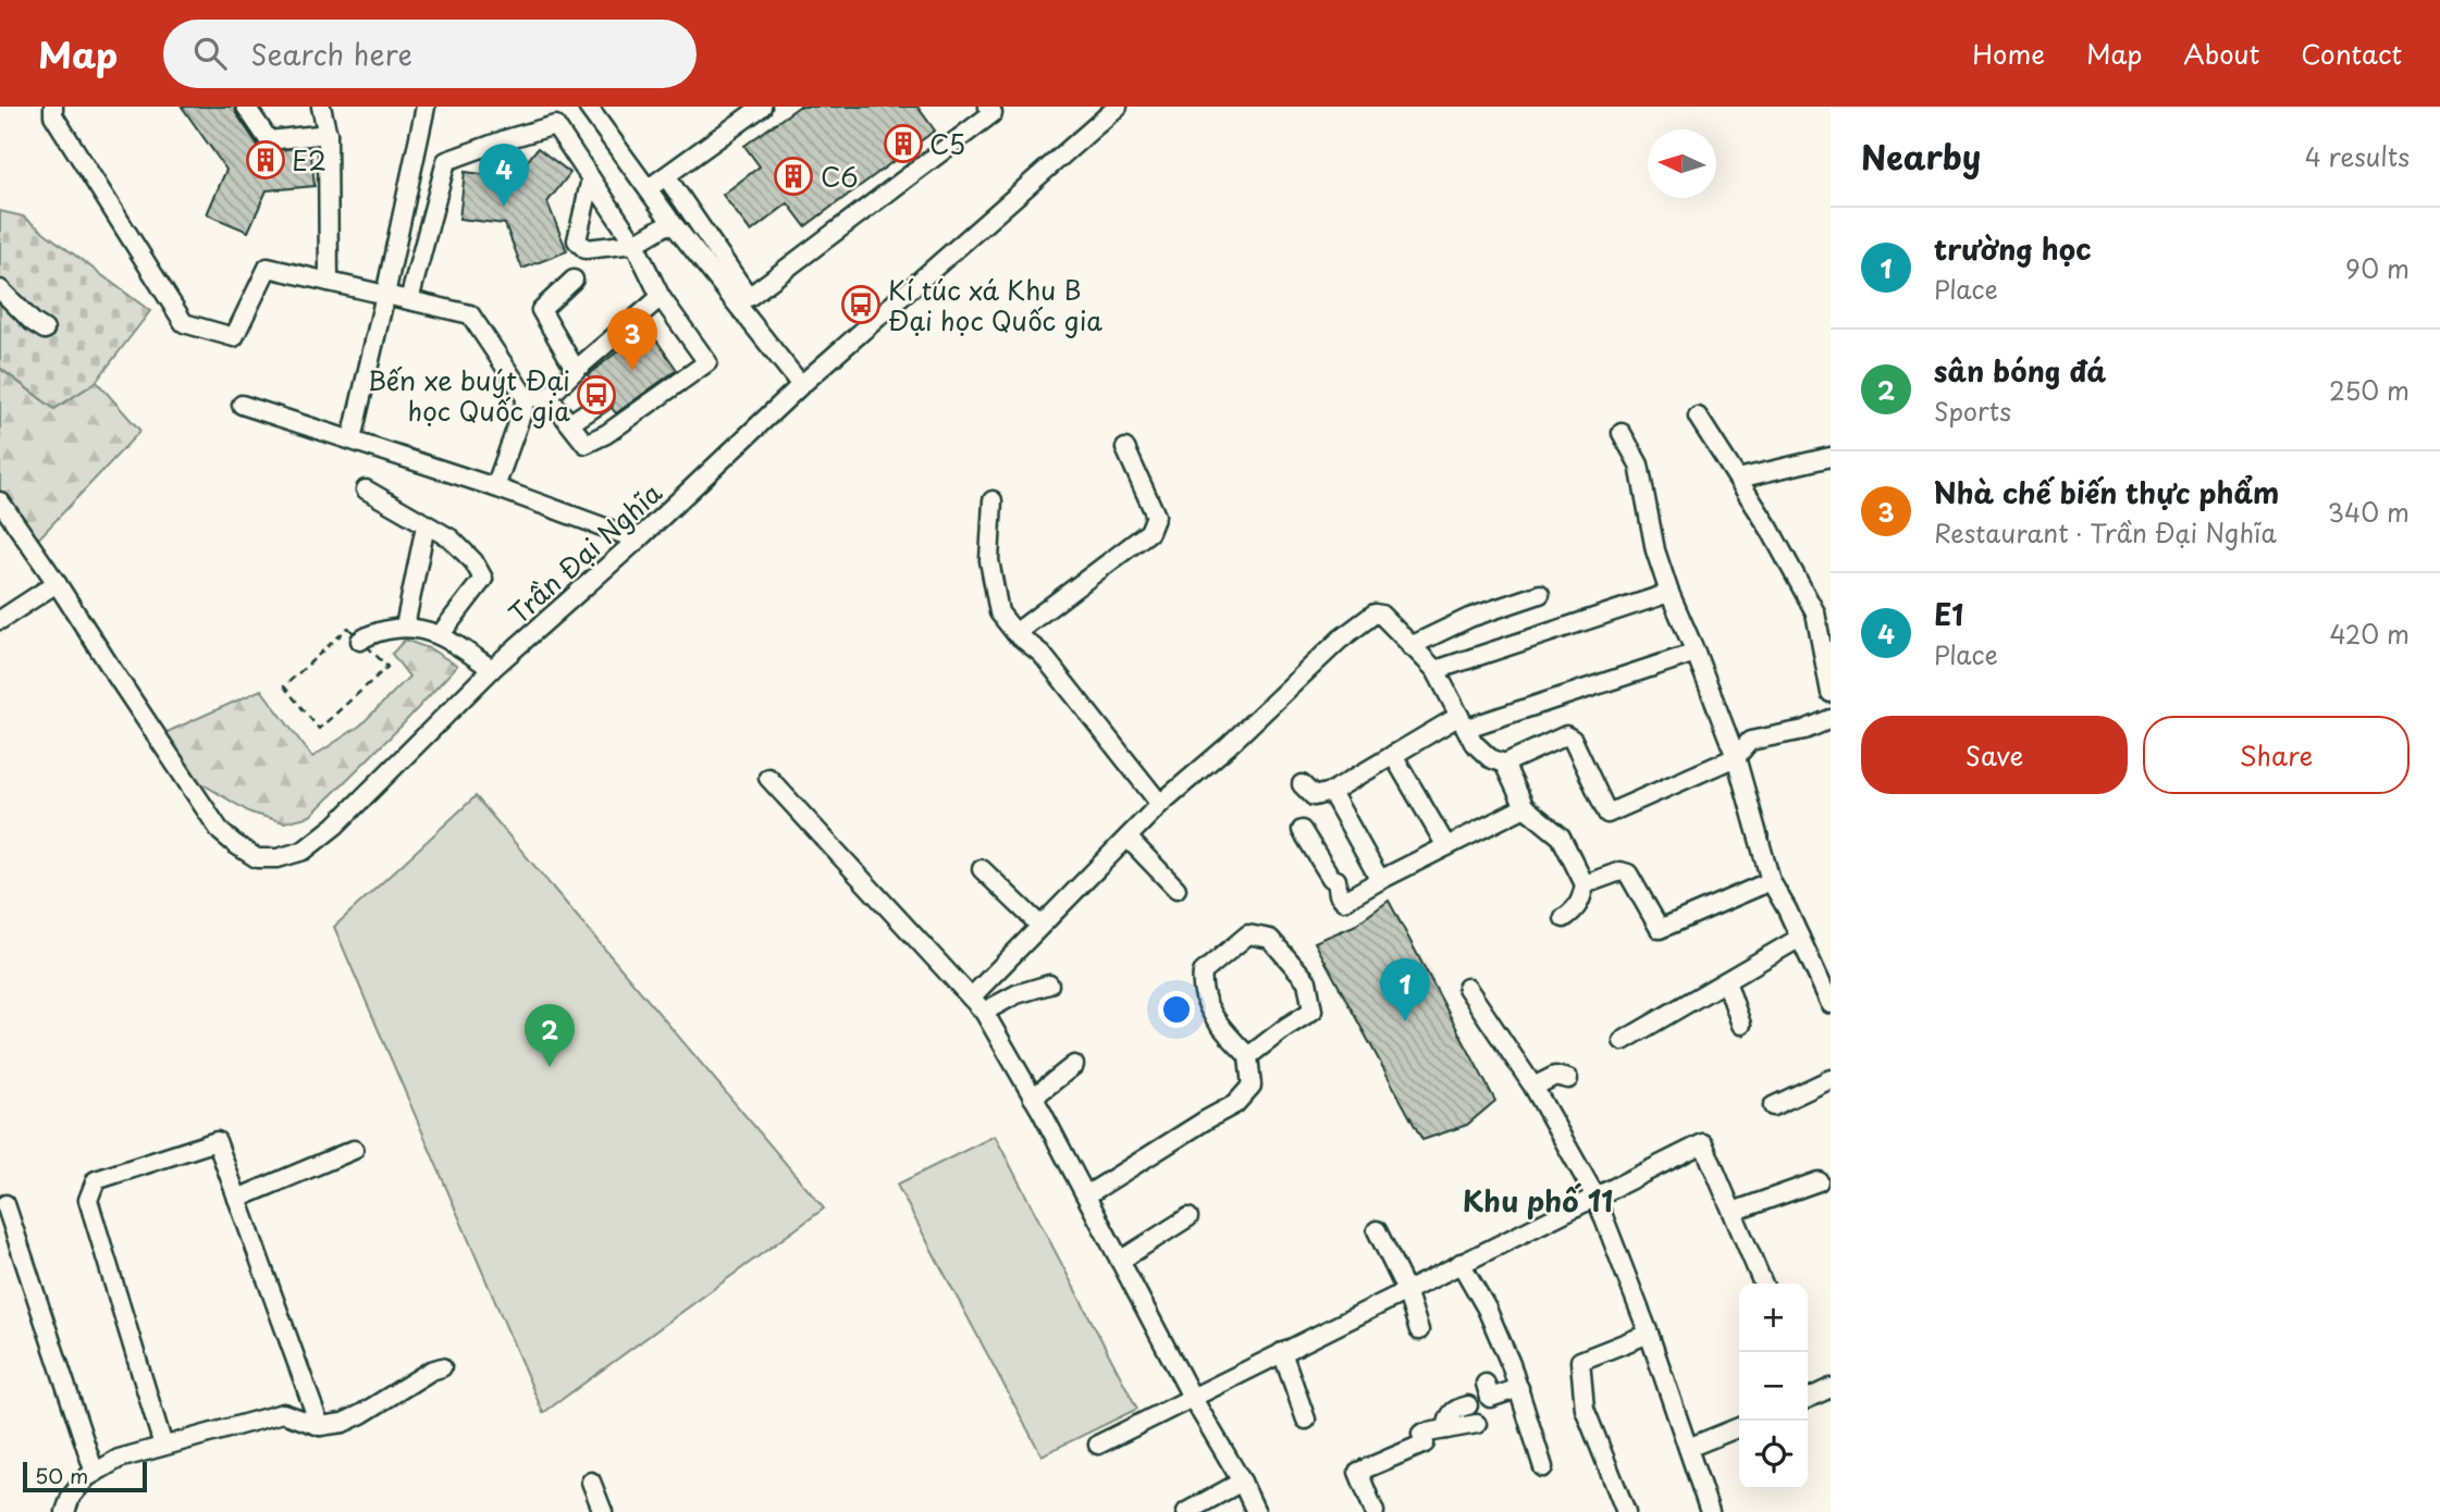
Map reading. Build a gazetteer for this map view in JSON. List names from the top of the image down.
{
  "streets": {
    "street": ["Trần Đại Nghĩa"]
  },
  "districts": ["Khu phố 11"],
  "places": {
    "building": ["C5", "E2", "C6"],
    "bus stop": ["Kí túc xá Khu B Đại học Quốc gia", "Bến xe buýt Đại học Quốc gia"]
  },
  "scale_bar": "50 m",
  "north": "left",
  "page": {
    "header": "Map",
    "search": "Search here",
    "nav": [
      "Home",
      "Map",
      "About",
      "Contact"
    ],
    "heading": ["Nearby", "4 results"],
    "pins": [
      "4",
      "3",
      "1",
      "2"
    ],
    "list": [
      {
        "mark": "1",
        "name": "trường học",
        "note": "Place",
        "value": "90 m"
      },
      {
        "mark": "2",
        "name": "sân bóng đá",
        "note": "Sports",
        "value": "250 m"
      },
      {
        "mark": "3",
        "name": "Nhà chế biến thực phẩm",
        "note": "Restaurant · Trần Đại Nghĩa",
        "value": "340 m"
      },
      {
        "mark": "4",
        "name": "E1",
        "note": "Place",
        "value": "420 m"
      }
    ],
    "buttons": ["Save", "Share"],
    "map_buttons": ["+", "−"],
    "scale": "50 m"
  }
}
